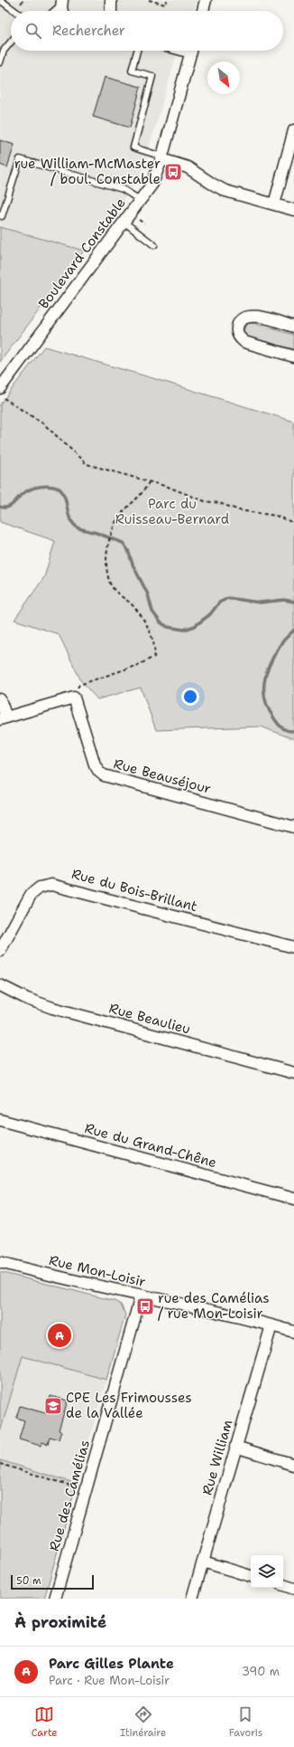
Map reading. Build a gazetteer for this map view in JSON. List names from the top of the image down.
{
  "streets": {
    "street": [
      "Boulevard Constable",
      "Rue Beauséjour",
      "Rue du Bois-Brillant",
      "Rue Beaulieu",
      "Rue du Grand-Chêne",
      "Rue Mon-Loisir",
      "Rue William",
      "Rue des Camélias"
    ]
  },
  "crossings": [
    ["Rue Mon-Loisir", "Rue William"],
    ["Rue Mon-Loisir", "Rue des Camélias"]
  ],
  "parks": ["Parc du Ruisseau-Bernard"],
  "places": {
    "bus stop": ["rue William-McMaster / boul. Constable", "rue des Camélias / rue Mon-Loisir"],
    "school or university": ["CPE Les Frimousses de la Vallée"]
  },
  "scale_bar": "50 m",
  "north": "bottom right",
  "page": {
    "search": "Rechercher",
    "pins": "A",
    "scale": "50 m",
    "heading": "À proximité",
    "list": [
      {
        "mark": "A",
        "name": "Parc Gilles Plante",
        "note": "Parc · Rue Mon-Loisir",
        "value": "390 m"
      }
    ],
    "nav": ["Carte", "Itinéraire", "Favoris"]
  }
}
